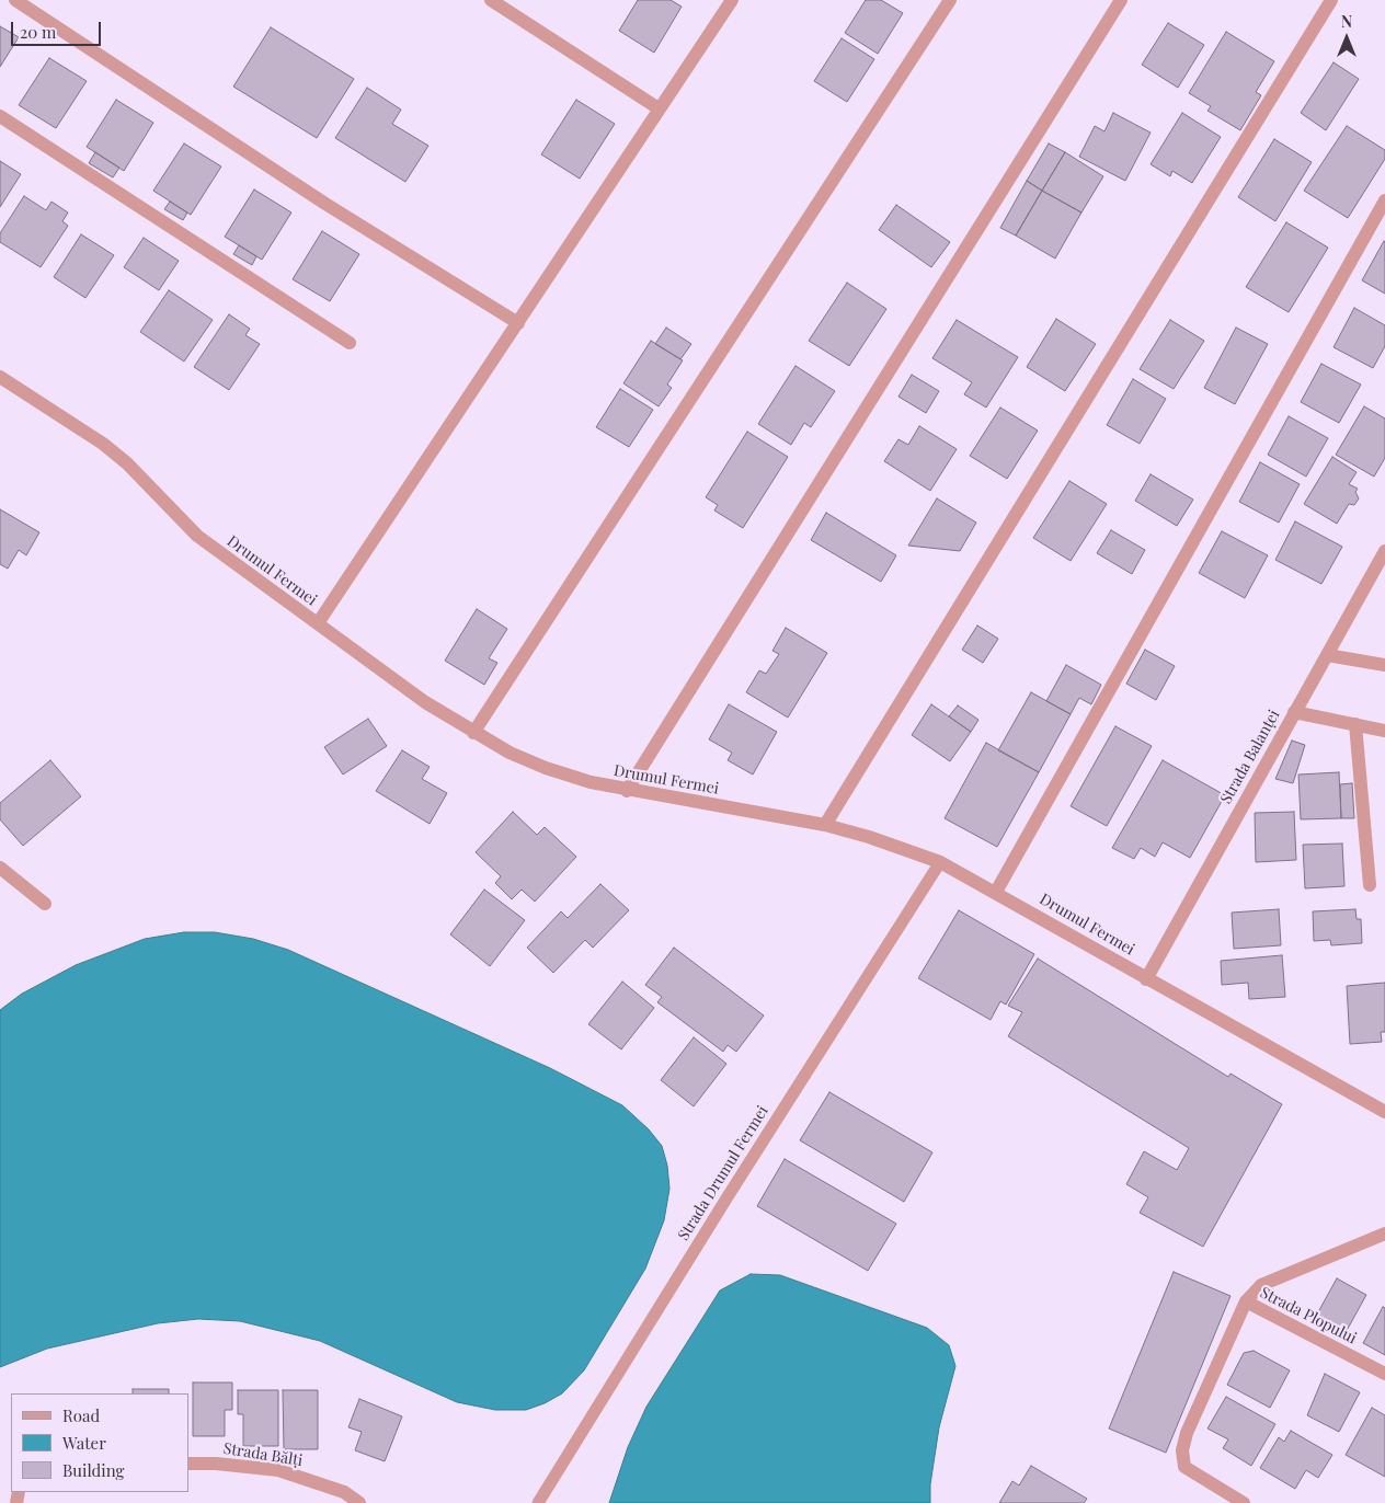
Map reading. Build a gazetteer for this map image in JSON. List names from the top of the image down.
{
  "streets": {
    "street": [
      "Drumul Fermei",
      "Strada Balanței",
      "Strada Plopului",
      "Strada Bălți"
    ],
    "lane": ["Strada Drumul Fermei"]
  },
  "crossings": [
    ["Drumul Fermei", "Strada Balanței"],
    ["Drumul Fermei", "Strada Drumul Fermei"]
  ],
  "legend": ["Road", "Water", "Building"],
  "scale_bar": "20 m",
  "north": "top"
}
